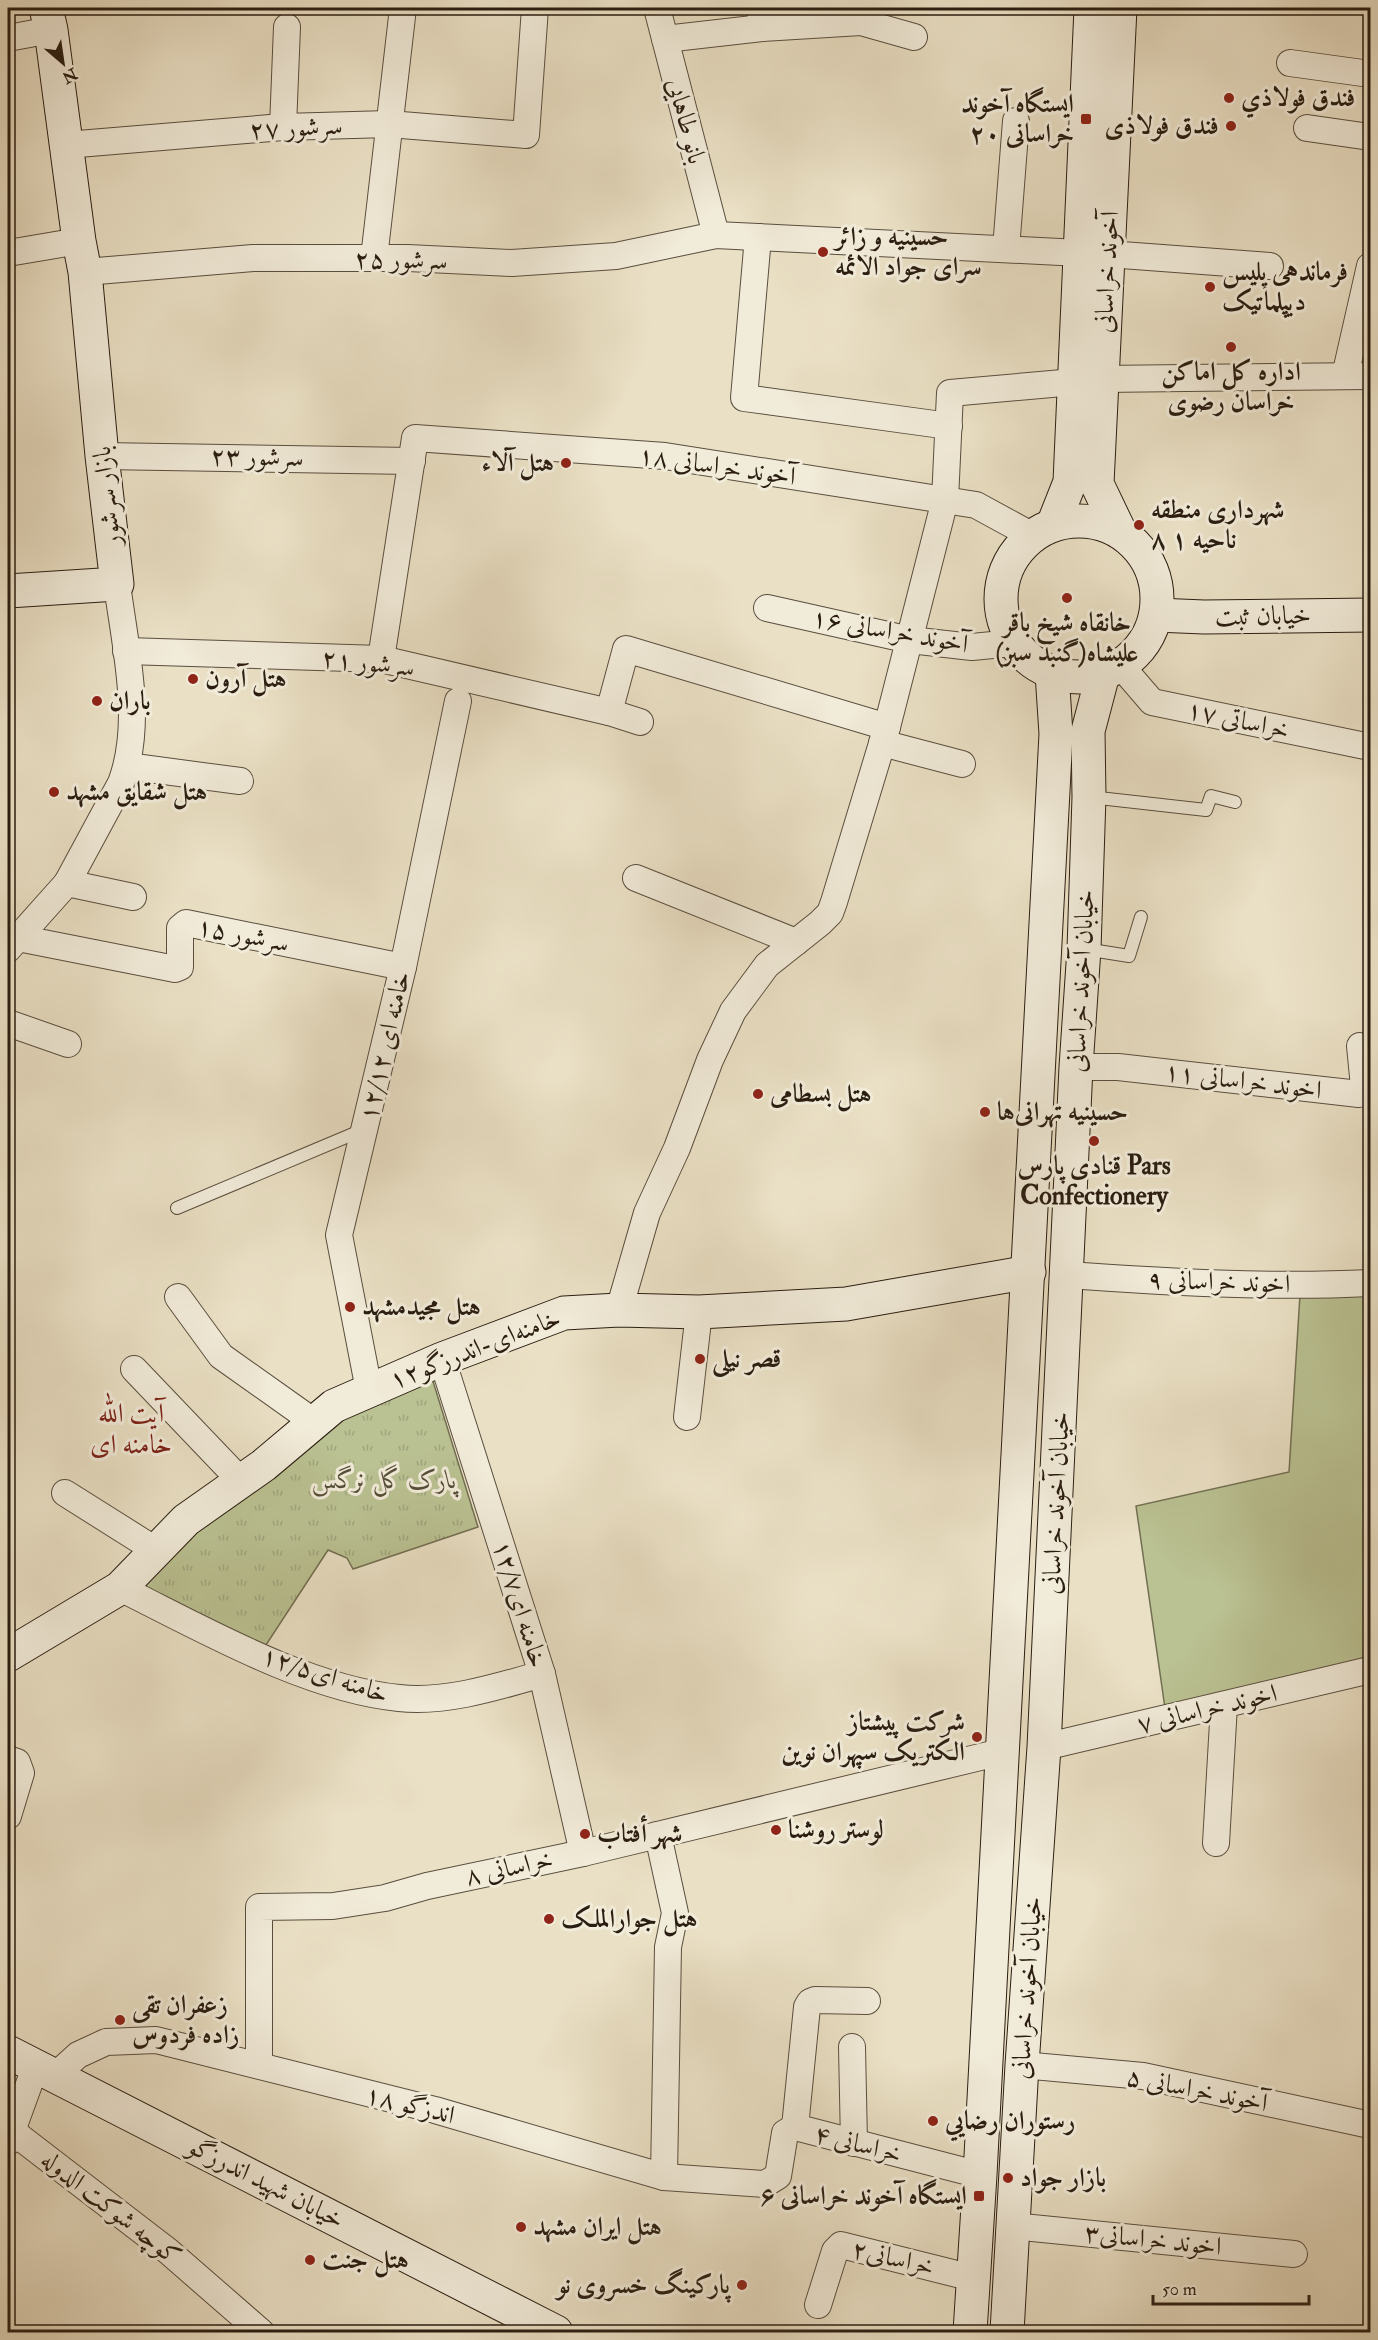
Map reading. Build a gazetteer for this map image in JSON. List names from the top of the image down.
{
  "streets": {
    "main road": [
      "آخوند خراسانی",
      "بازار سرشور",
      "خیابان ثبت",
      "خیابان آخوند خراسانی",
      "خامنه‌ای-اندرزگو۱۲",
      "خیابان شهید اندرزگو"
    ],
    "street": [
      "بانو طاهایی",
      "سرشور ۲۷",
      "سرشور ۲۵",
      "سرشور ۲۳",
      "آخوند خراسانی ۱۸",
      "آخوند خراسانی ۱۶",
      "سرشور ۲۱",
      "خراساتی ۱۷",
      "سرشور ۱۵",
      "خامنه ای ۱۲/۱۲",
      "اخوند خراسانی ۱۱",
      "اخوند خراسانی ۹",
      "خامنه ای۱۲/۷",
      "خامنه ای۱۲/۵",
      "اخوند خراسانی ۷",
      "خراسانی ۸",
      "آخوند خراسانی ۵",
      "اندزگو ۱۸",
      "خراسانی ۴",
      "کوچه شوکت الدوله",
      "اخوند خراسانی۳",
      "خراسانی۲"
    ]
  },
  "crossings": [
    ["بانو طاهایی", "سرشور ۲۵"],
    ["سرشور ۲۷", "بازار سرشور"],
    ["سرشور ۲۵", "آخوند خراسانی"],
    ["سرشور ۲۵", "بازار سرشور"],
    ["آخوند خراسانی", "آخوند خراسانی ۱۸"],
    ["آخوند خراسانی", "خیابان ثبت"],
    ["آخوند خراسانی", "آخوند خراسانی ۱۶"],
    ["آخوند خراسانی", "خراساتی ۱۷"],
    ["آخوند خراسانی", "خیابان آخوند خراسانی"],
    ["سرشور ۲۳", "آخوند خراسانی ۱۸"],
    ["سرشور ۲۳", "بازار سرشور"],
    ["آخوند خراسانی ۱۸", "خیابان ثبت"],
    ["آخوند خراسانی ۱۸", "آخوند خراسانی ۱۶"],
    ["آخوند خراسانی ۱۸", "خراساتی ۱۷"],
    ["آخوند خراسانی ۱۸", "خیابان آخوند خراسانی"],
    ["بازار سرشور", "سرشور ۲۱"],
    ["بازار سرشور", "سرشور ۱۵"],
    ["خیابان ثبت", "آخوند خراسانی ۱۶"],
    ["خیابان ثبت", "خراساتی ۱۷"],
    ["خیابان ثبت", "خیابان آخوند خراسانی"],
    ["آخوند خراسانی ۱۶", "خراساتی ۱۷"],
    ["آخوند خراسانی ۱۶", "خیابان آخوند خراسانی"],
    ["خراساتی ۱۷", "خیابان آخوند خراسانی"],
    ["سرشور ۱۵", "خامنه ای ۱۲/۱۲"],
    ["خیابان آخوند خراسانی", "اخوند خراسانی ۱۱"],
    ["خیابان آخوند خراسانی", "اخوند خراسانی ۹"],
    ["خیابان آخوند خراسانی", "خامنه‌ای-اندرزگو۱۲"],
    ["خیابان آخوند خراسانی", "اخوند خراسانی ۷"],
    ["خیابان آخوند خراسانی", "خراسانی ۸"],
    ["خیابان آخوند خراسانی", "آخوند خراسانی ۵"],
    ["خیابان آخوند خراسانی", "خراسانی ۴"],
    ["خیابان آخوند خراسانی", "اخوند خراسانی۳"],
    ["خیابان آخوند خراسانی", "خراسانی۲"],
    ["خامنه ای ۱۲/۱۲", "خامنه‌ای-اندرزگو۱۲"],
    ["خامنه‌ای-اندرزگو۱۲", "خامنه ای۱۲/۷"],
    ["خامنه‌ای-اندرزگو۱۲", "خامنه ای۱۲/۵"],
    ["خامنه ای۱۲/۷", "خامنه ای۱۲/۵"],
    ["خامنه ای۱۲/۷", "خراسانی ۸"],
    ["خراسانی ۸", "اندزگو ۱۸"],
    ["اندزگو ۱۸", "خراسانی ۴"],
    ["اندزگو ۱۸", "خیابان شهید اندرزگو"],
    ["اندزگو ۱۸", "کوچه شوکت الدوله"],
    ["خیابان شهید اندرزگو", "کوچه شوکت الدوله"]
  ],
  "districts": ["آیت الله خامنه ای"],
  "parks": ["پارک گل نرگس"],
  "places": {
    "other": [
      "فندق فولاذي",
      "فندق فولاذی",
      "حسینیه و زائر سرای جواد الائمه",
      "فرماندهی پلیس دیپلماتیک",
      "اداره کل اماکن خراسان رضوی",
      "هتل آلاء",
      "شهرداری منطقه ۸ ناحیه ۱",
      "خانقاه شیخ باقر علیشاه(گنبد سبز)",
      "هتل آرون",
      "باران",
      "هتل شقایق مشهد",
      "هتل بسطامی",
      "حسینیه تهرانی‌ها",
      "قنادی پارس Pars Confectionery",
      "هتل مجيدمشهد",
      "قصر نیلی",
      "شرکت پیشتاز الکتریک سپهران نوین",
      "لوستر روشنا",
      "شهر أفتاب",
      "هتل جوارالملک",
      "زعفران تقی زاده فردوس",
      "رستوران رضايي",
      "بازار جواد",
      "هتل ایران مشهد",
      "هتل جنت",
      "پارکینگ خسروی نو"
    ],
    "transit": ["ایستگاه آخوند خراسانی ۲۰", "ایستگاه آخوند خراسانی ۶"]
  },
  "scale_bar": "50 m",
  "north": "bottom right"
}
